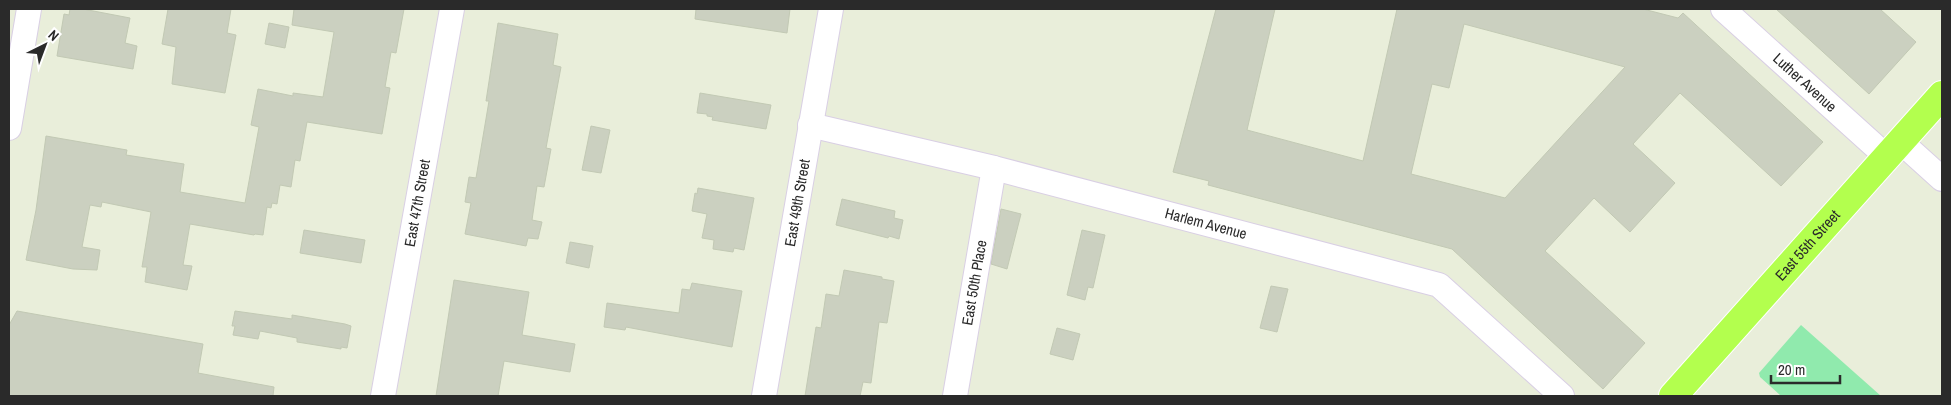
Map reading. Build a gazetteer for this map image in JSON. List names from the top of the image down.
{
  "streets": {
    "main road": ["East 55th Street"],
    "street": [
      "Luther Avenue",
      "East 47th Street",
      "East 49th Street",
      "Harlem Avenue",
      "East 50th Place"
    ]
  },
  "crossings": [
    ["Luther Avenue", "East 55th Street"],
    ["East 49th Street", "Harlem Avenue"],
    ["Harlem Avenue", "East 50th Place"]
  ],
  "scale_bar": "20 m",
  "north": "top right"
}
